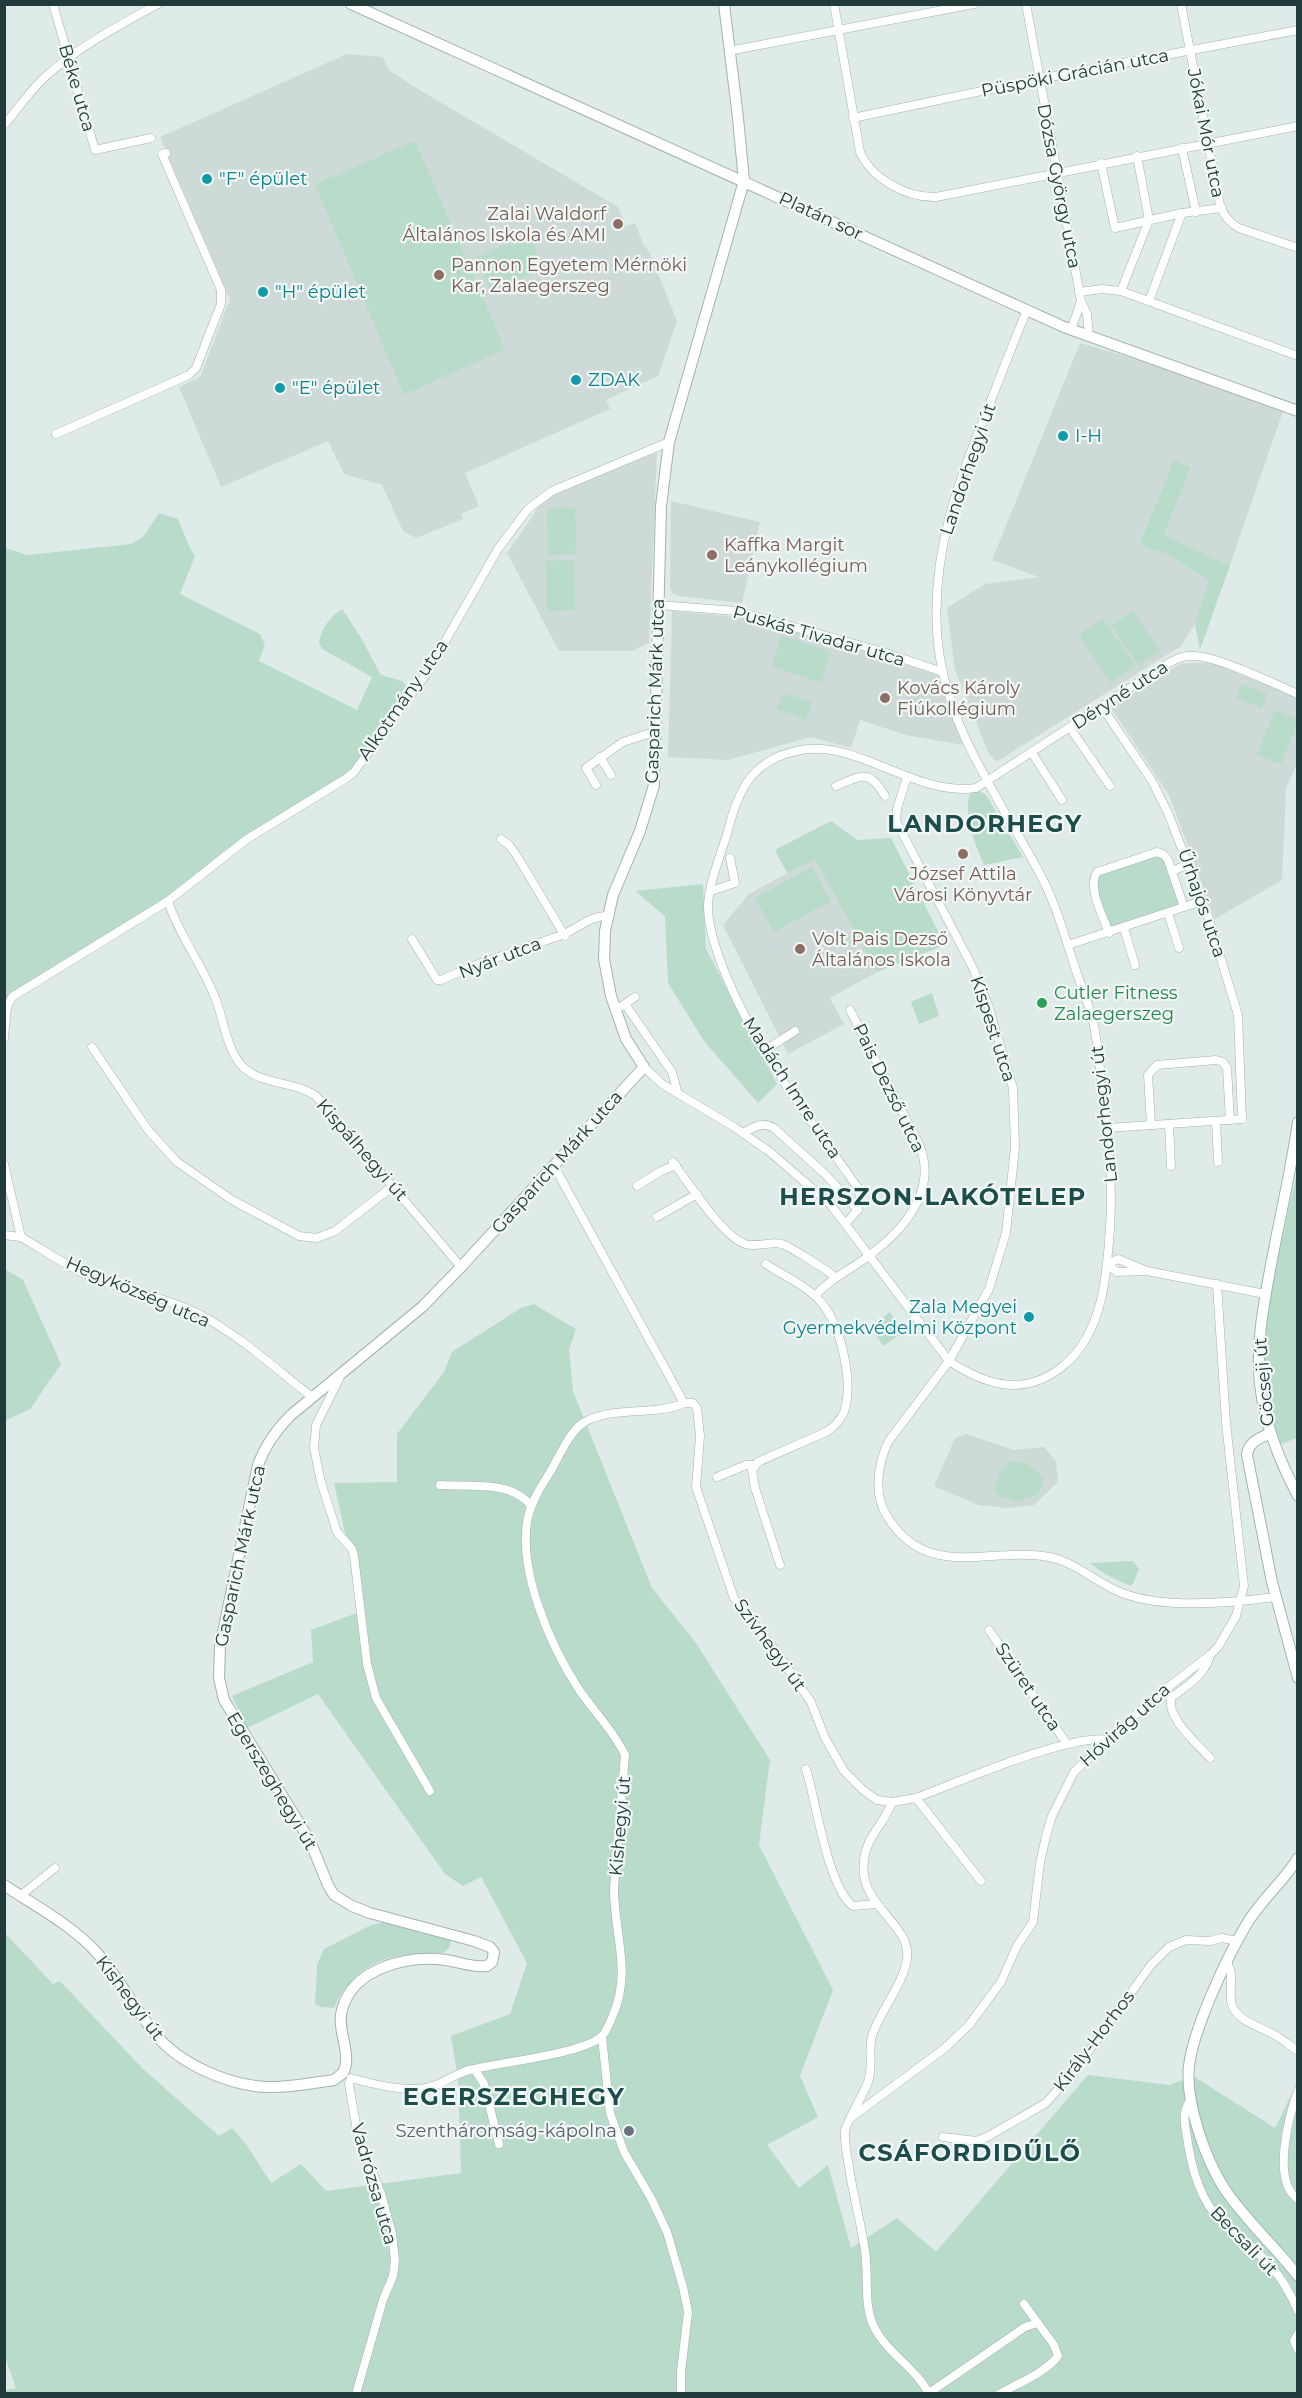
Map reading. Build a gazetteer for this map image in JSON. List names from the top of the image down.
{
  "streets": {
    "street": [
      "Püspöki Grácián utca",
      "Béke utca",
      "Jókai Mór utca",
      "Dózsa György utca",
      "Platán sor",
      "Landorhegyi út",
      "Puskás Tivadar utca",
      "Gasparich Márk utca",
      "Déryné utca",
      "Alkotmány utca",
      "Űrhajós utca",
      "Nyár utca",
      "Kispest utca",
      "Madách Imre utca",
      "Pais Dezső utca",
      "Kispálhegyi út",
      "Hegyközség utca",
      "Göcseji út",
      "Szívhegyi út",
      "Szüret utca",
      "Hóvirág utca",
      "Egerszeghegyi út",
      "Kishegyi út",
      "Király-Horhos",
      "Vadrózsa utca",
      "Becsali út"
    ]
  },
  "crossings": [
    ["Püspöki Grácián utca", "Jókai Mór utca"],
    ["Püspöki Grácián utca", "Dózsa György utca"],
    ["Dózsa György utca", "Platán sor"],
    ["Platán sor", "Landorhegyi út"],
    ["Platán sor", "Gasparich Márk utca"],
    ["Landorhegyi út", "Puskás Tivadar utca"],
    ["Landorhegyi út", "Gasparich Márk utca"],
    ["Landorhegyi út", "Déryné utca"],
    ["Landorhegyi út", "Kispest utca"],
    ["Landorhegyi út", "Madách Imre utca"],
    ["Landorhegyi út", "Pais Dezső utca"],
    ["Puskás Tivadar utca", "Gasparich Márk utca"],
    ["Gasparich Márk utca", "Alkotmány utca"],
    ["Gasparich Márk utca", "Nyár utca"],
    ["Gasparich Márk utca", "Kispálhegyi út"],
    ["Gasparich Márk utca", "Hegyközség utca"],
    ["Gasparich Márk utca", "Szívhegyi út"],
    ["Gasparich Márk utca", "Egerszeghegyi út"],
    ["Déryné utca", "Űrhajós utca"],
    ["Déryné utca", "Madách Imre utca"],
    ["Alkotmány utca", "Kispálhegyi út"],
    ["Kispest utca", "Madách Imre utca"],
    ["Kispest utca", "Göcseji út"],
    ["Kispest utca", "Hóvirág utca"],
    ["Szívhegyi út", "Kishegyi út"],
    ["Egerszeghegyi út", "Kishegyi út"],
    ["Egerszeghegyi út", "Vadrózsa utca"],
    ["Kishegyi út", "Vadrózsa utca"],
    ["Király-Horhos", "Becsali út"]
  ],
  "districts": [
    "LANDORHEGY",
    "HERSZON-LAKÓTELEP",
    "EGERSZEGHEGY",
    "CSÁFORDIDŰLŐ"
  ],
  "places": [
    "\"F\" épület",
    "Zalai Waldorf Általános Iskola és AMI",
    "Pannon Egyetem Mérnöki Kar, Zalaegerszeg",
    "\"H\" épület",
    "ZDAK",
    "\"E\" épület",
    "I-H",
    "Kaffka Margit Leánykollégium",
    "Kovács Károly Fiúkollégium",
    "József Attila Városi Könyvtár",
    "Volt Pais Dezső Általános Iskola",
    "Cutler Fitness Zalaegerszeg",
    "Zala Megyei Gyermekvédelmi Központ",
    "Szentháromság-kápolna"
  ]
}
